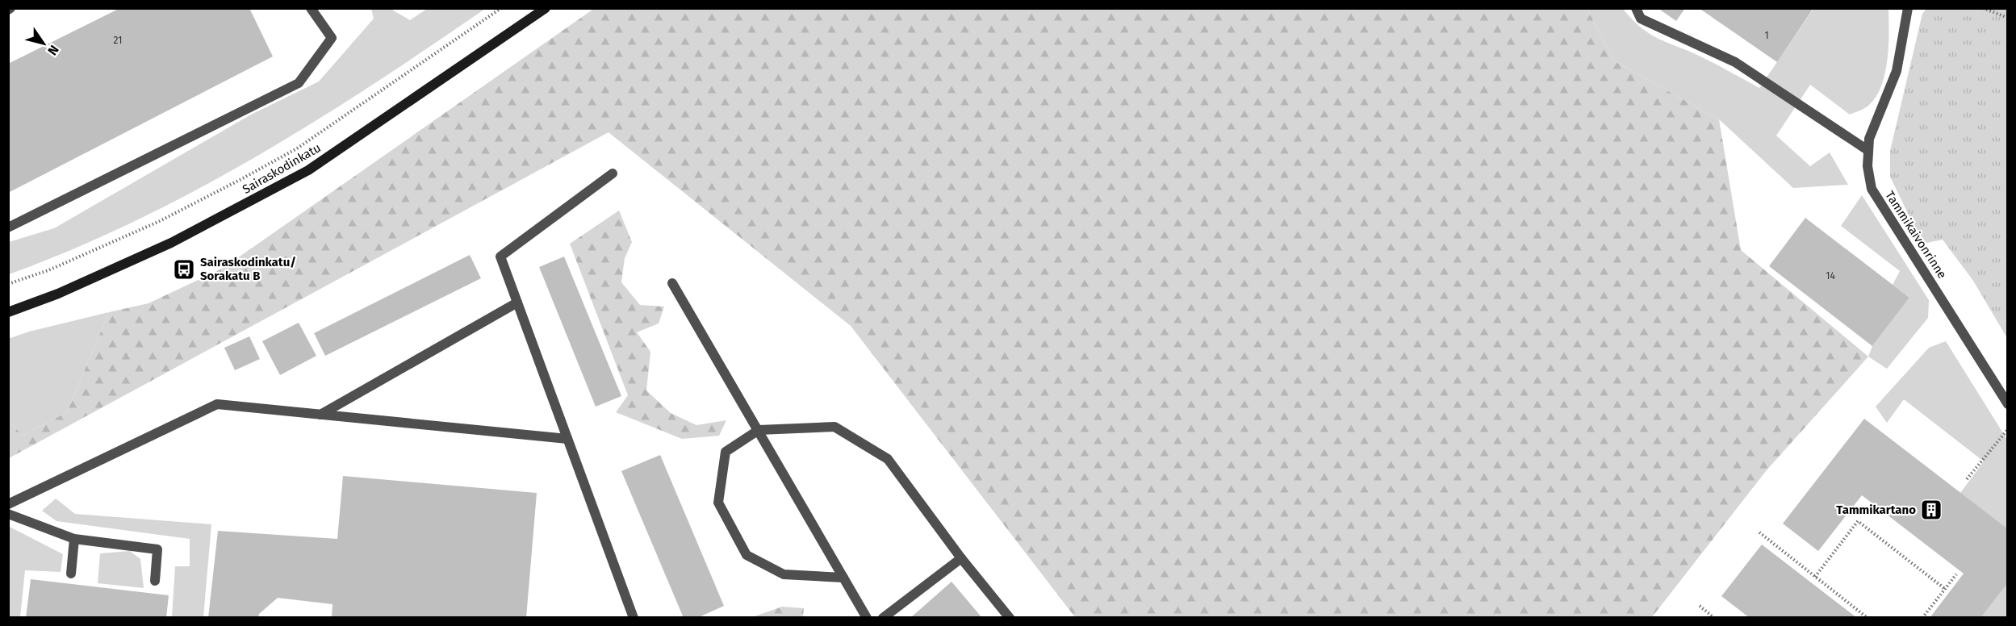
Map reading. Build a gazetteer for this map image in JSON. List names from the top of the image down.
{
  "streets": {
    "main road": ["Sairaskodinkatu"],
    "street": ["Tammikaivonrinne"]
  },
  "places": {
    "bus stop": ["Sairaskodinkatu/ Sorakatu B"],
    "building": ["Tammikartano"]
  },
  "house_numbers": ["1", "21", "14"],
  "north": "bottom right"
}
